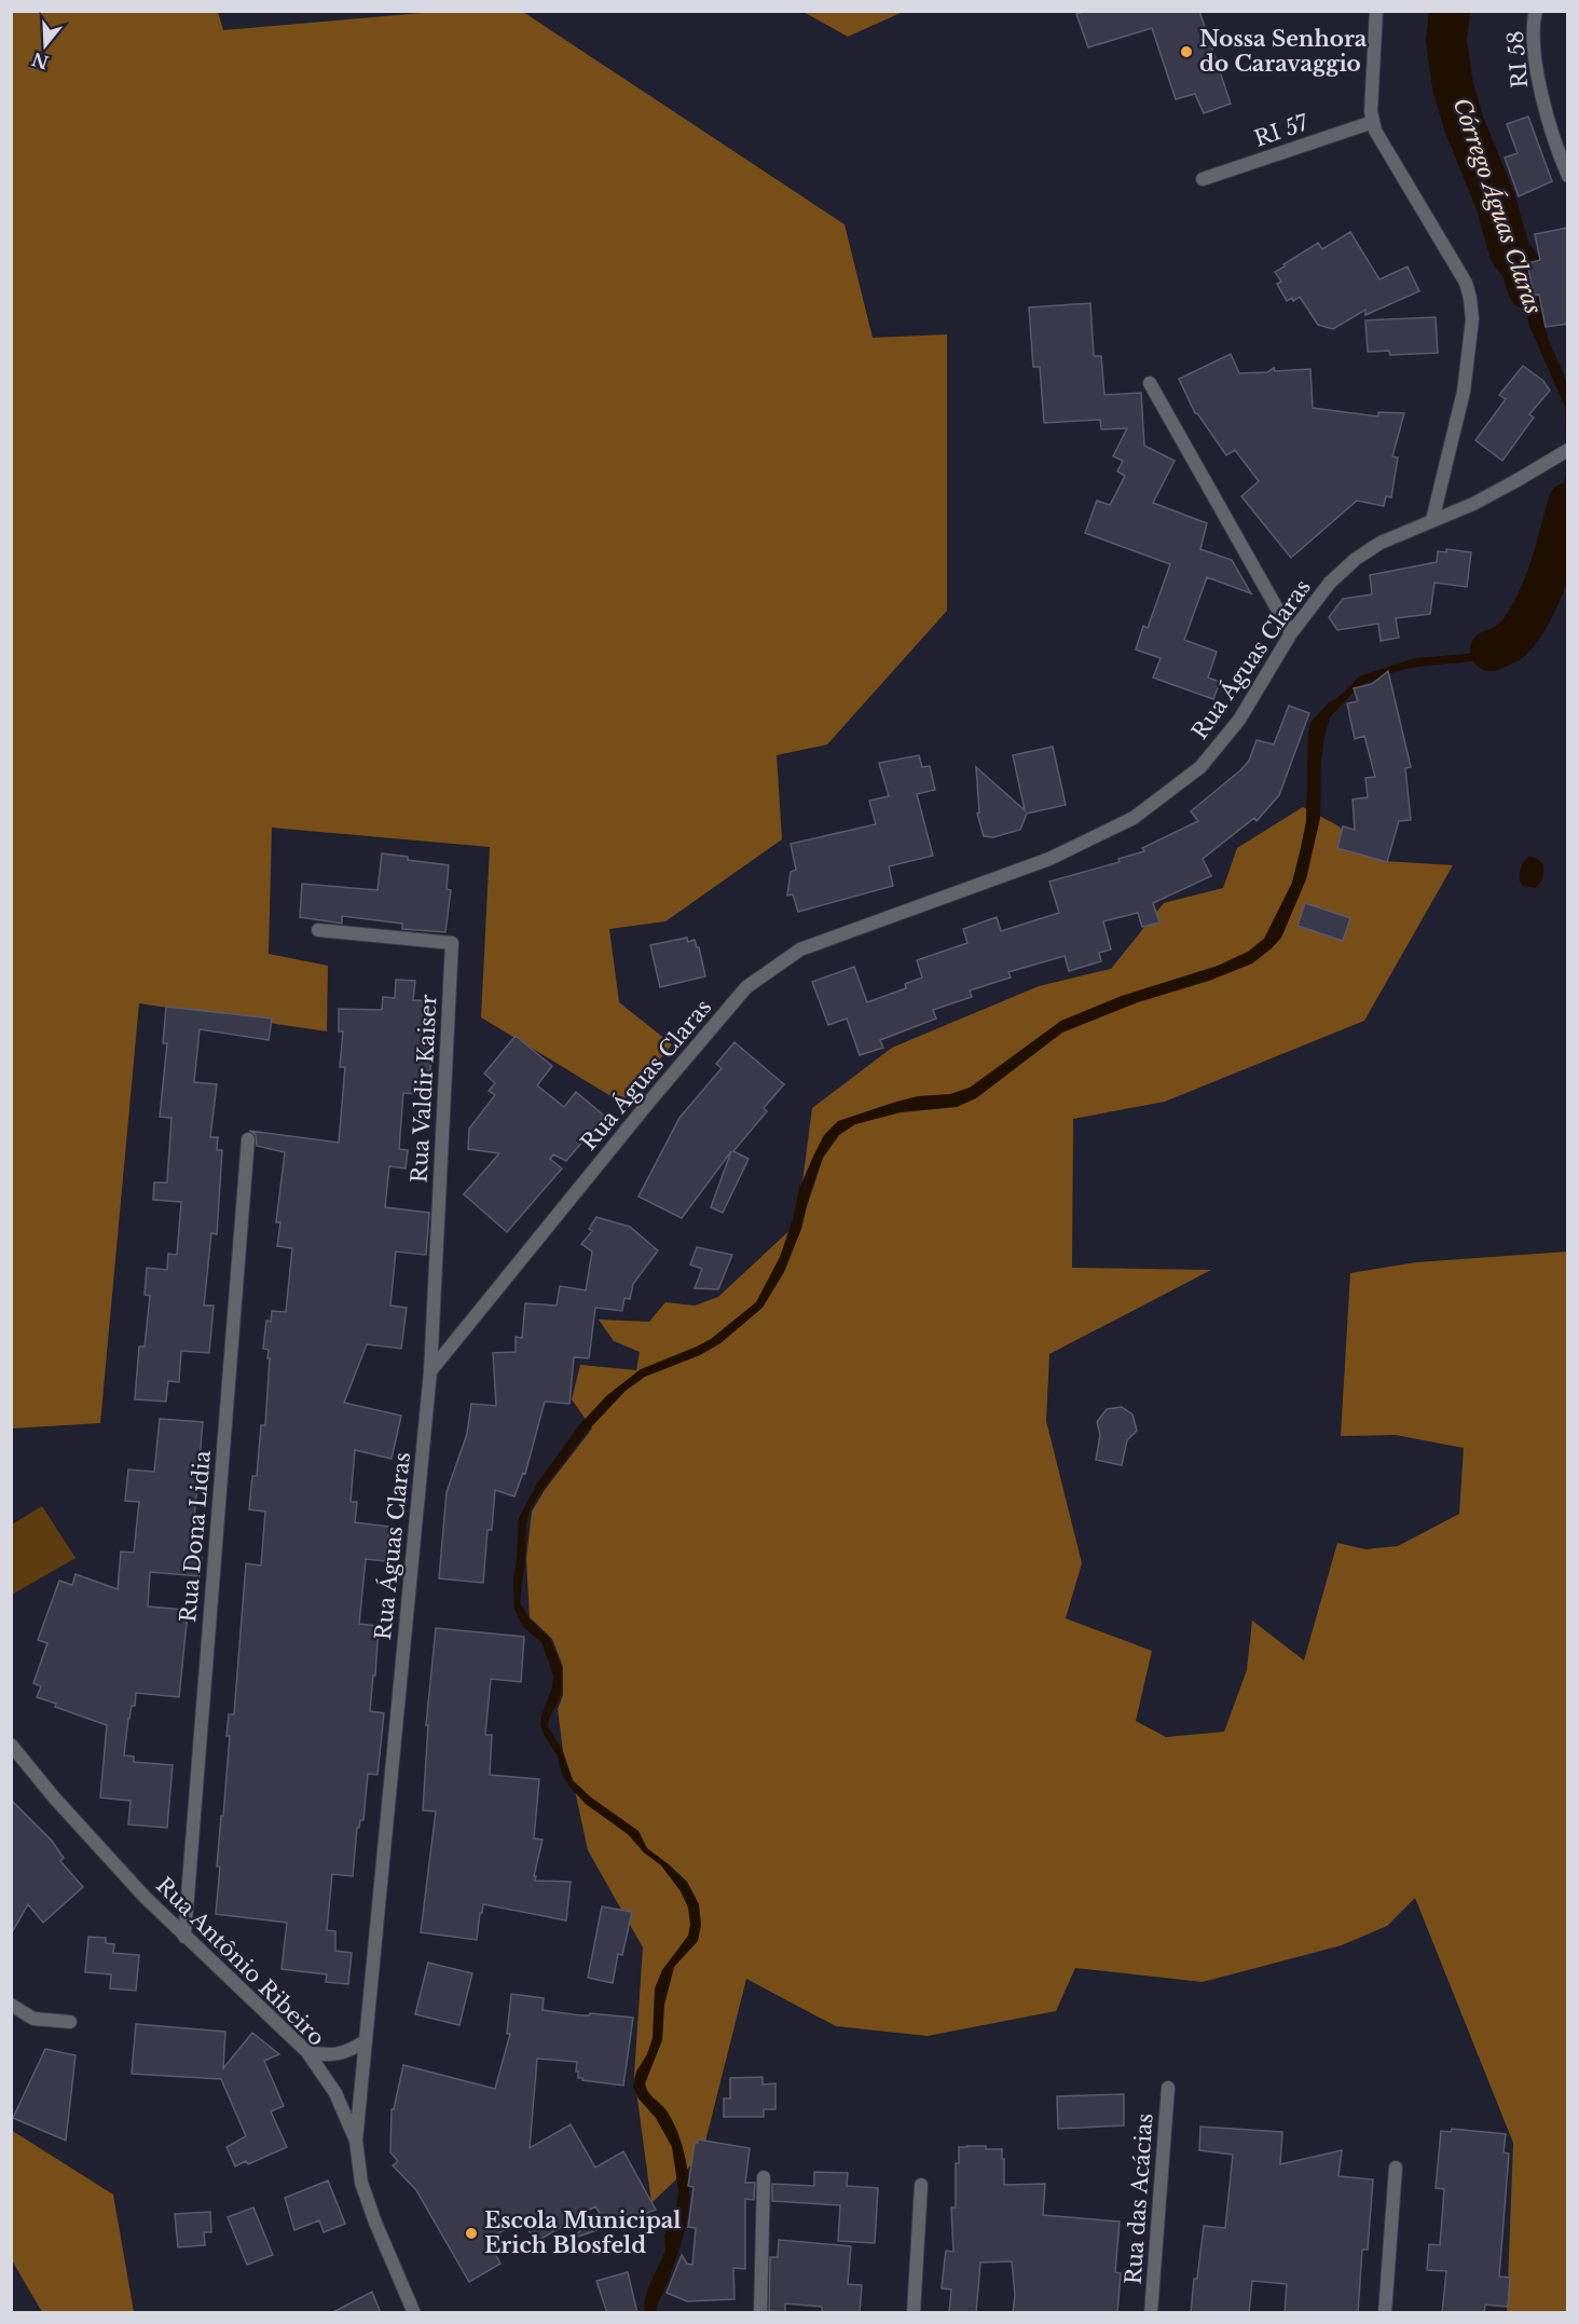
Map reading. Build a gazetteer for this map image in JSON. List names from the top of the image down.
{
  "streets": {
    "street": [
      "RI 58",
      "RI 57",
      "Rua Águas Claras",
      "Rua Valdir Kaiser",
      "Rua Dona Lidia",
      "Rua Antônio Ribeiro",
      "Rua das Acácias"
    ]
  },
  "crossings": [
    ["Rua Águas Claras", "Rua Valdir Kaiser"],
    ["Rua Águas Claras", "Rua Antônio Ribeiro"],
    ["Rua Dona Lidia", "Rua Antônio Ribeiro"]
  ],
  "water": ["Córrego Águas Claras"],
  "places": ["Nossa Senhora do Caravaggio", "Escola Municipal Erich Blosfeld"],
  "north": "bottom"
}
